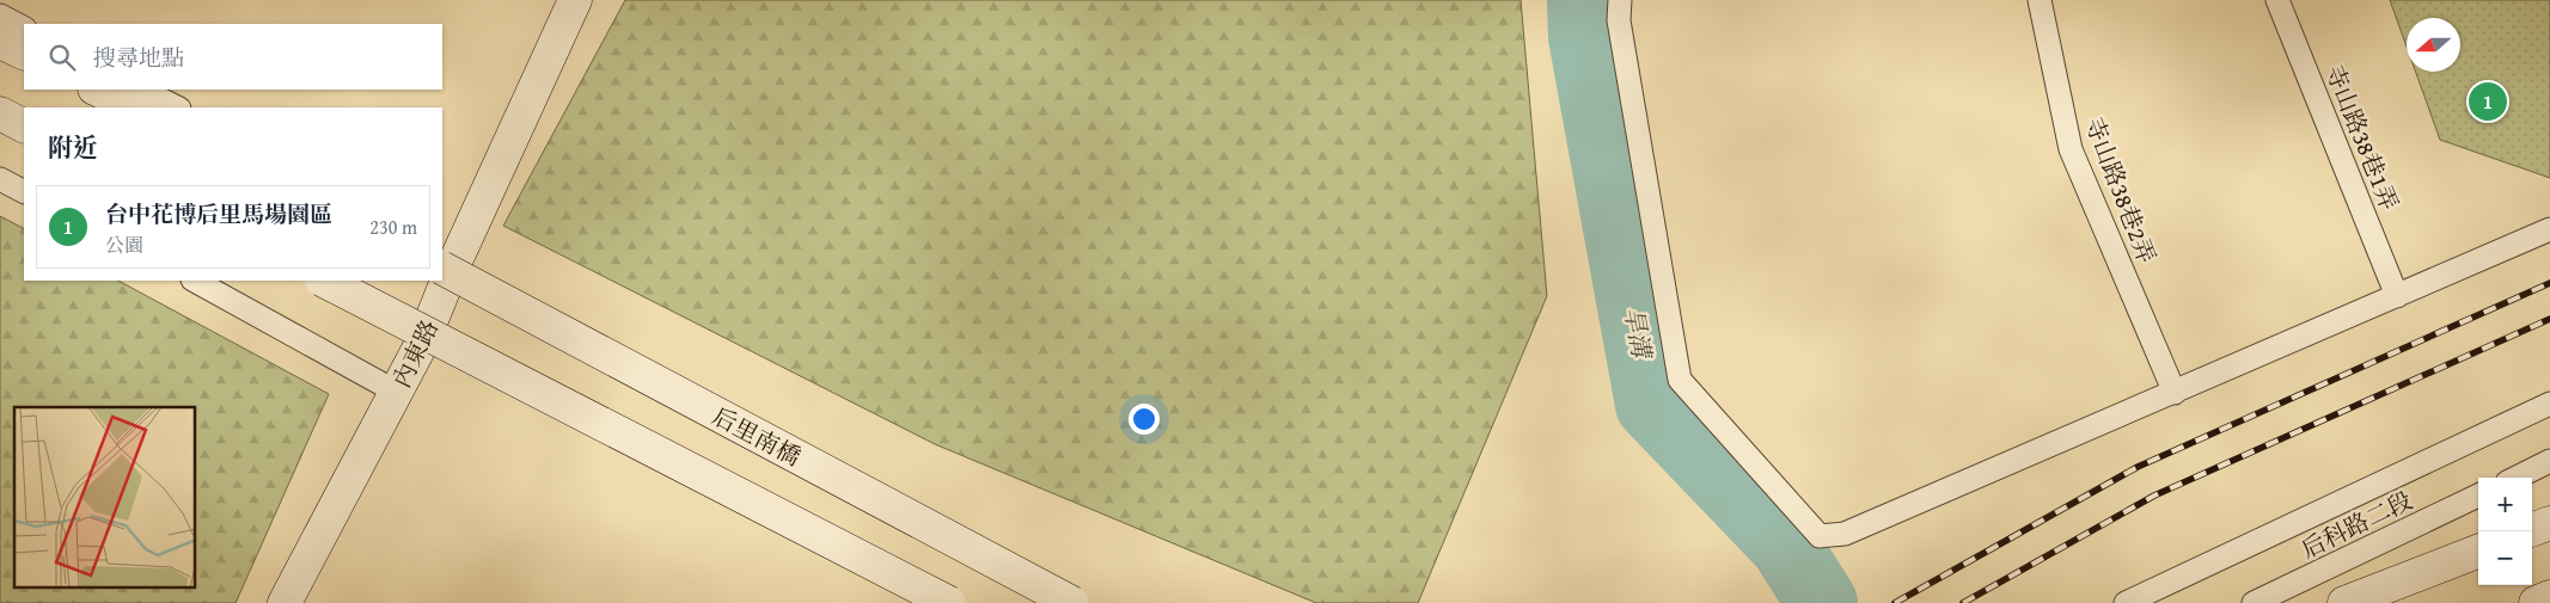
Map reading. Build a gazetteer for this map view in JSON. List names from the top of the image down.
{
  "streets": {
    "street": ["內東路", "后里南橋"],
    "lane": ["寺山路38巷1弄", "寺山路38巷2弄", "后科路二段"]
  },
  "crossings": [
    ["內東路", "后里南橋"]
  ],
  "water": ["旱溝"],
  "north": "left",
  "page": {
    "search": "搜尋地點",
    "pins": "1",
    "heading": "附近",
    "list": [
      {
        "mark": "1",
        "name": "台中花博后里馬場園區",
        "note": "公園",
        "value": "230 m"
      }
    ],
    "map_buttons": ["+", "−"]
  }
}
